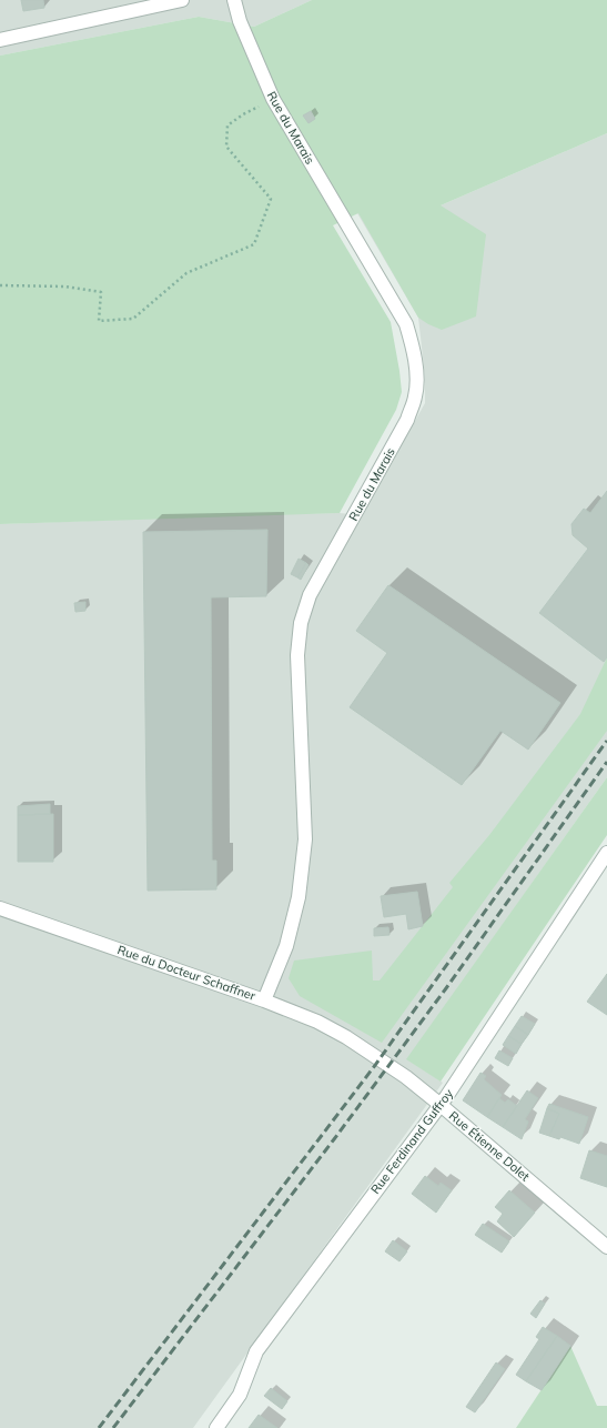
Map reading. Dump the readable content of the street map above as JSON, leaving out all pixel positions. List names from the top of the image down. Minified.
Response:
{"streets":{"street":["Rue du Marais","Rue du Docteur Schaffner","Rue Ferdinand Guffroy","Rue Étienne Dolet"]},"crossings":[["Rue du Marais","Rue du Docteur Schaffner"],["Rue du Docteur Schaffner","Rue Étienne Dolet"],["Rue Ferdinand Guffroy","Rue Étienne Dolet"]]}
